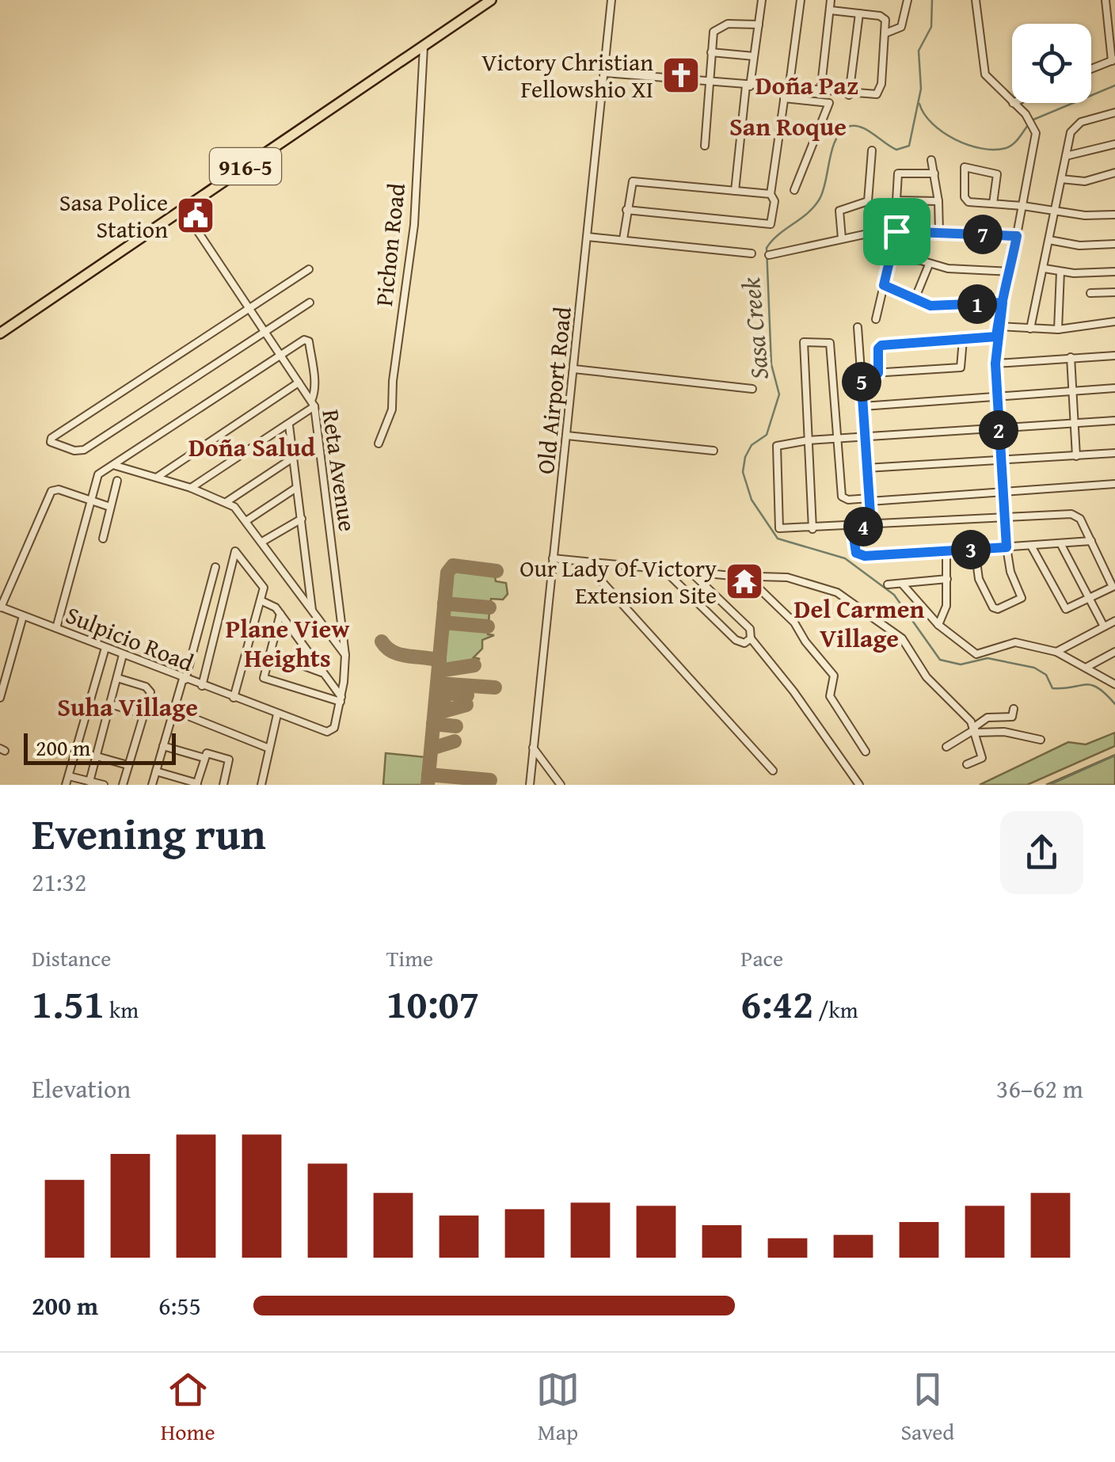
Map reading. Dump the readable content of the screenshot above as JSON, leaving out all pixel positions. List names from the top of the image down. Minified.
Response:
{"streets":{"main road":["916-5"],"street":["Pichon Road","Old Airport Road","Reta Avenue","Sulpicio Road"]},"crossings":[["916-5","Pichon Road"],["916-5","Reta Avenue"],["Reta Avenue","Sulpicio Road"]],"districts":["Doña Paz","San Roque","Doña Salud","Del Carmen Village","Plane View Heights","Suha Village"],"water":["Sasa Creek"],"places":{"church":["Victory Christian Fellowshio XI"],"public building":["Sasa Police Station"],"temple":["Our Lady Of Victory Extension Site"]},"scale_bar":"200 m","page":{"pins":["7","1","5","2","4","3"],"scale":"200 m","heading":["Evening run","21:32"],"stats":[["Distance","1.51 km"],["Time","10:07"],["Pace","6:42 /km"]],"chart":["Elevation","36–62 m"],"list":[{"name":"200 m","note":"6:55"}],"tabs":["Home","Map","Saved"]}}
